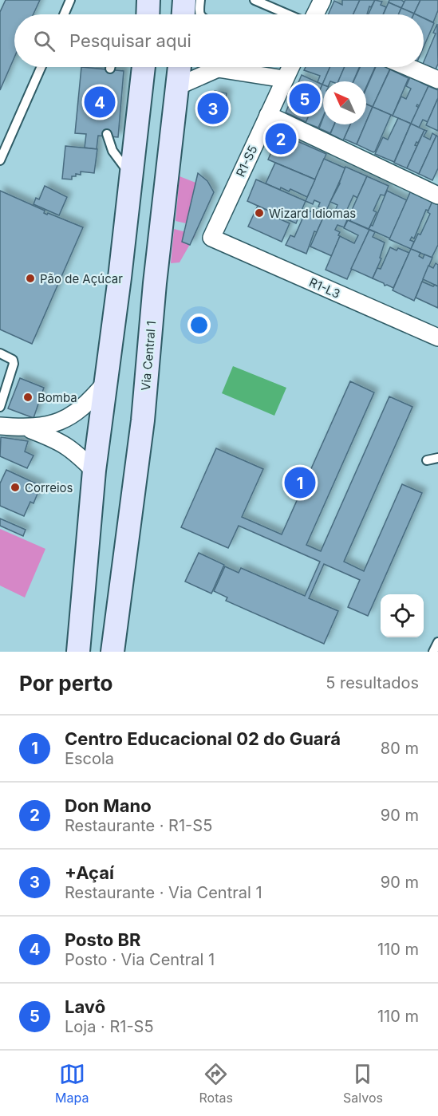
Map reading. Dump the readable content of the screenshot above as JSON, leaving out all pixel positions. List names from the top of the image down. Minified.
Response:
{"streets":{"main road":["Via Central 1"],"street":["R1-S5","R1-L3"]},"crossings":[["R1-S5","R1-L3"]],"places":["Wizard Idiomas","Pão de Açúcar","Bomba","Correios"],"north":"top left","page":{"search":"Pesquisar aqui","pins":["5","4","3","2","1"],"heading":["Por perto","5 resultados"],"list":[{"mark":"1","name":"Centro Educacional 02 do Guará","note":"Escola","value":"80 m"},{"mark":"2","name":"Don Mano","note":"Restaurante · R1-S5","value":"90 m"},{"mark":"3","name":"+Açaí","note":"Restaurante · Via Central 1","value":"90 m"},{"mark":"4","name":"Posto BR","note":"Posto · Via Central 1","value":"110 m"},{"mark":"5","name":"Lavô","note":"Loja · R1-S5","value":"110 m"}],"nav":["Mapa","Rotas","Salvos"]}}
